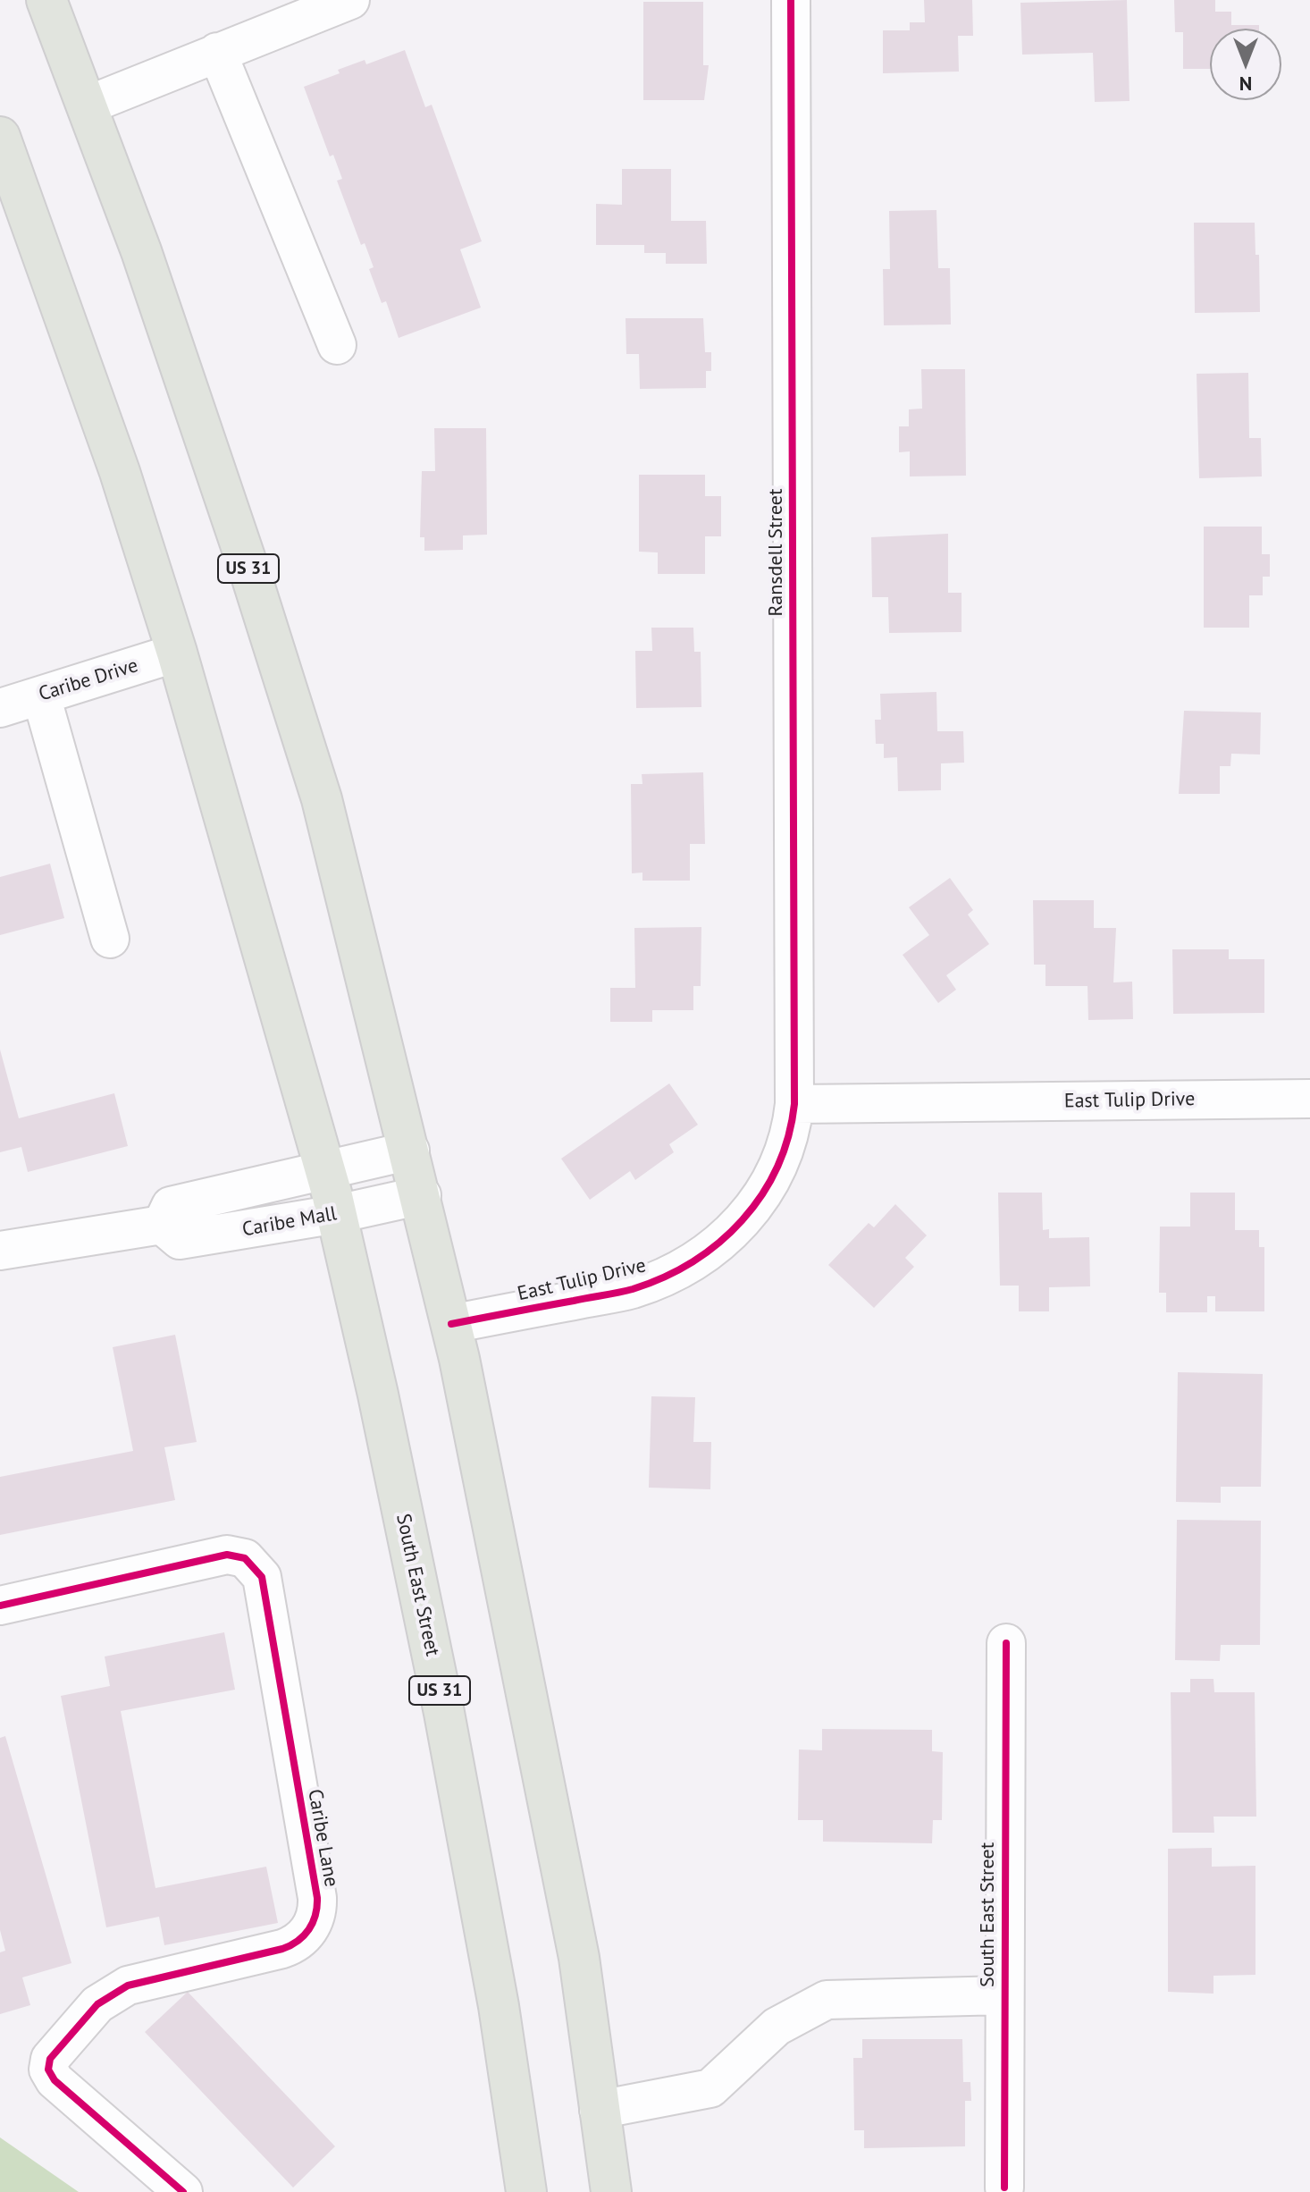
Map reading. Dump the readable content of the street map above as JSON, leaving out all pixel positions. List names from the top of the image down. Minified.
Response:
{"streets":{"main road":["US 31","South East Street"],"street":["Ransdell Street","Caribe Drive","East Tulip Drive","Caribe Mall","Caribe Lane"]},"crossings":[["Ransdell Street","East Tulip Drive"],["US 31","Caribe Drive"],["US 31","East Tulip Drive"],["US 31","Caribe Mall"],["US 31","South East Street"],["Caribe Mall","South East Street"]],"north":"bottom"}
